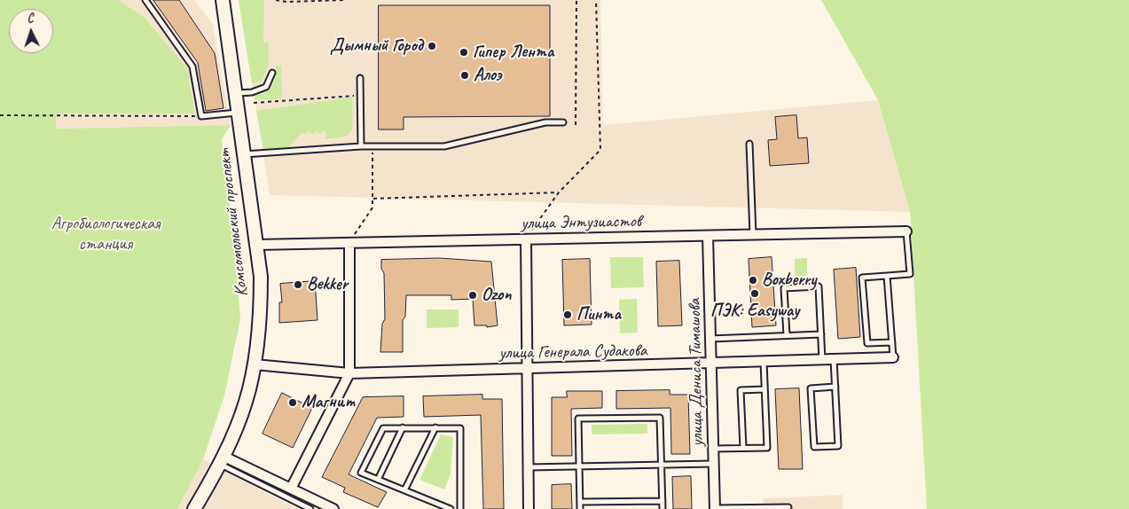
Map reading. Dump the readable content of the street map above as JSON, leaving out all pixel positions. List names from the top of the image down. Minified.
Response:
{"streets":{"street":["Комсомольский проспект","улица Энтузиастов","улица Генерала Судакова","улица Дениса Тимашова"]},"crossings":[["Комсомольский проспект","улица Энтузиастов"],["Комсомольский проспект","улица Генерала Судакова"],["улица Энтузиастов","улица Дениса Тимашова"],["улица Генерала Судакова","улица Дениса Тимашова"]],"parks":["Агробиологическая станция"],"places":["Дымный Город","Гипер Лента","Алоэ","Boxberry","Bekker","ПЭК: Easyway","Ozon","Пинта","Магнит"],"north":"top"}
